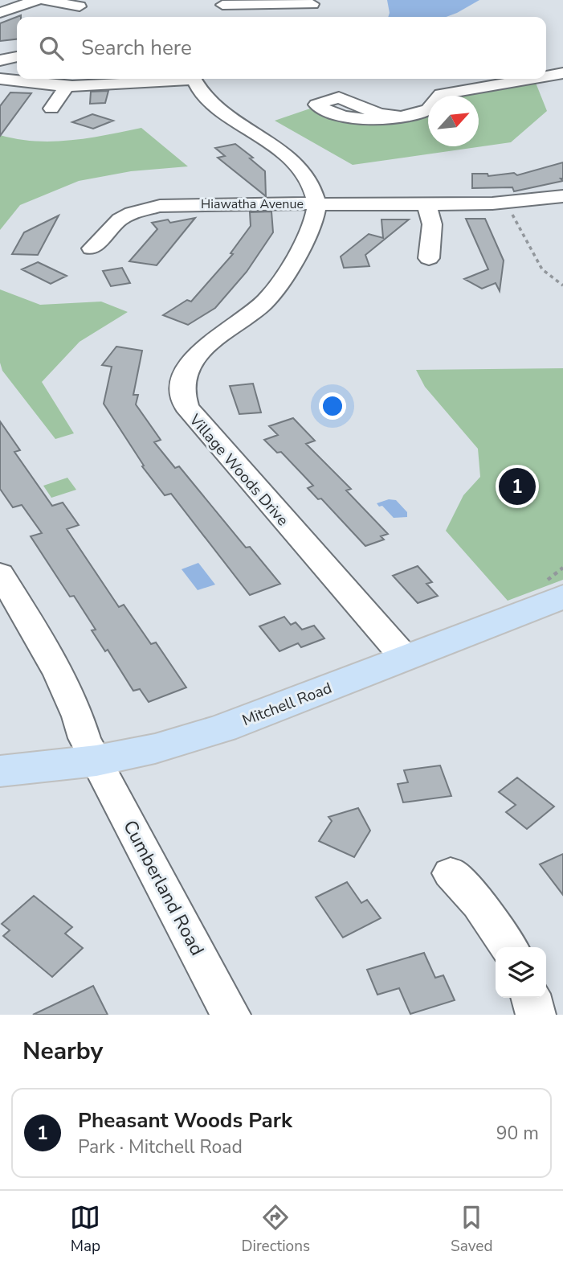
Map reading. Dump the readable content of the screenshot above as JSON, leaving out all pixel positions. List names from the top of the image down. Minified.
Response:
{"streets":{"main road":["Mitchell Road"],"street":["Hiawatha Avenue","Village Woods Drive","Cumberland Road"]},"crossings":[["Hiawatha Avenue","Village Woods Drive"],["Village Woods Drive","Mitchell Road"],["Mitchell Road","Cumberland Road"]],"north":"top right","page":{"search":"Search here","pins":"1","heading":"Nearby","list":[{"mark":"1","name":"Pheasant Woods Park","note":"Park · Mitchell Road","value":"90 m"}],"nav":["Map","Directions","Saved"]}}
